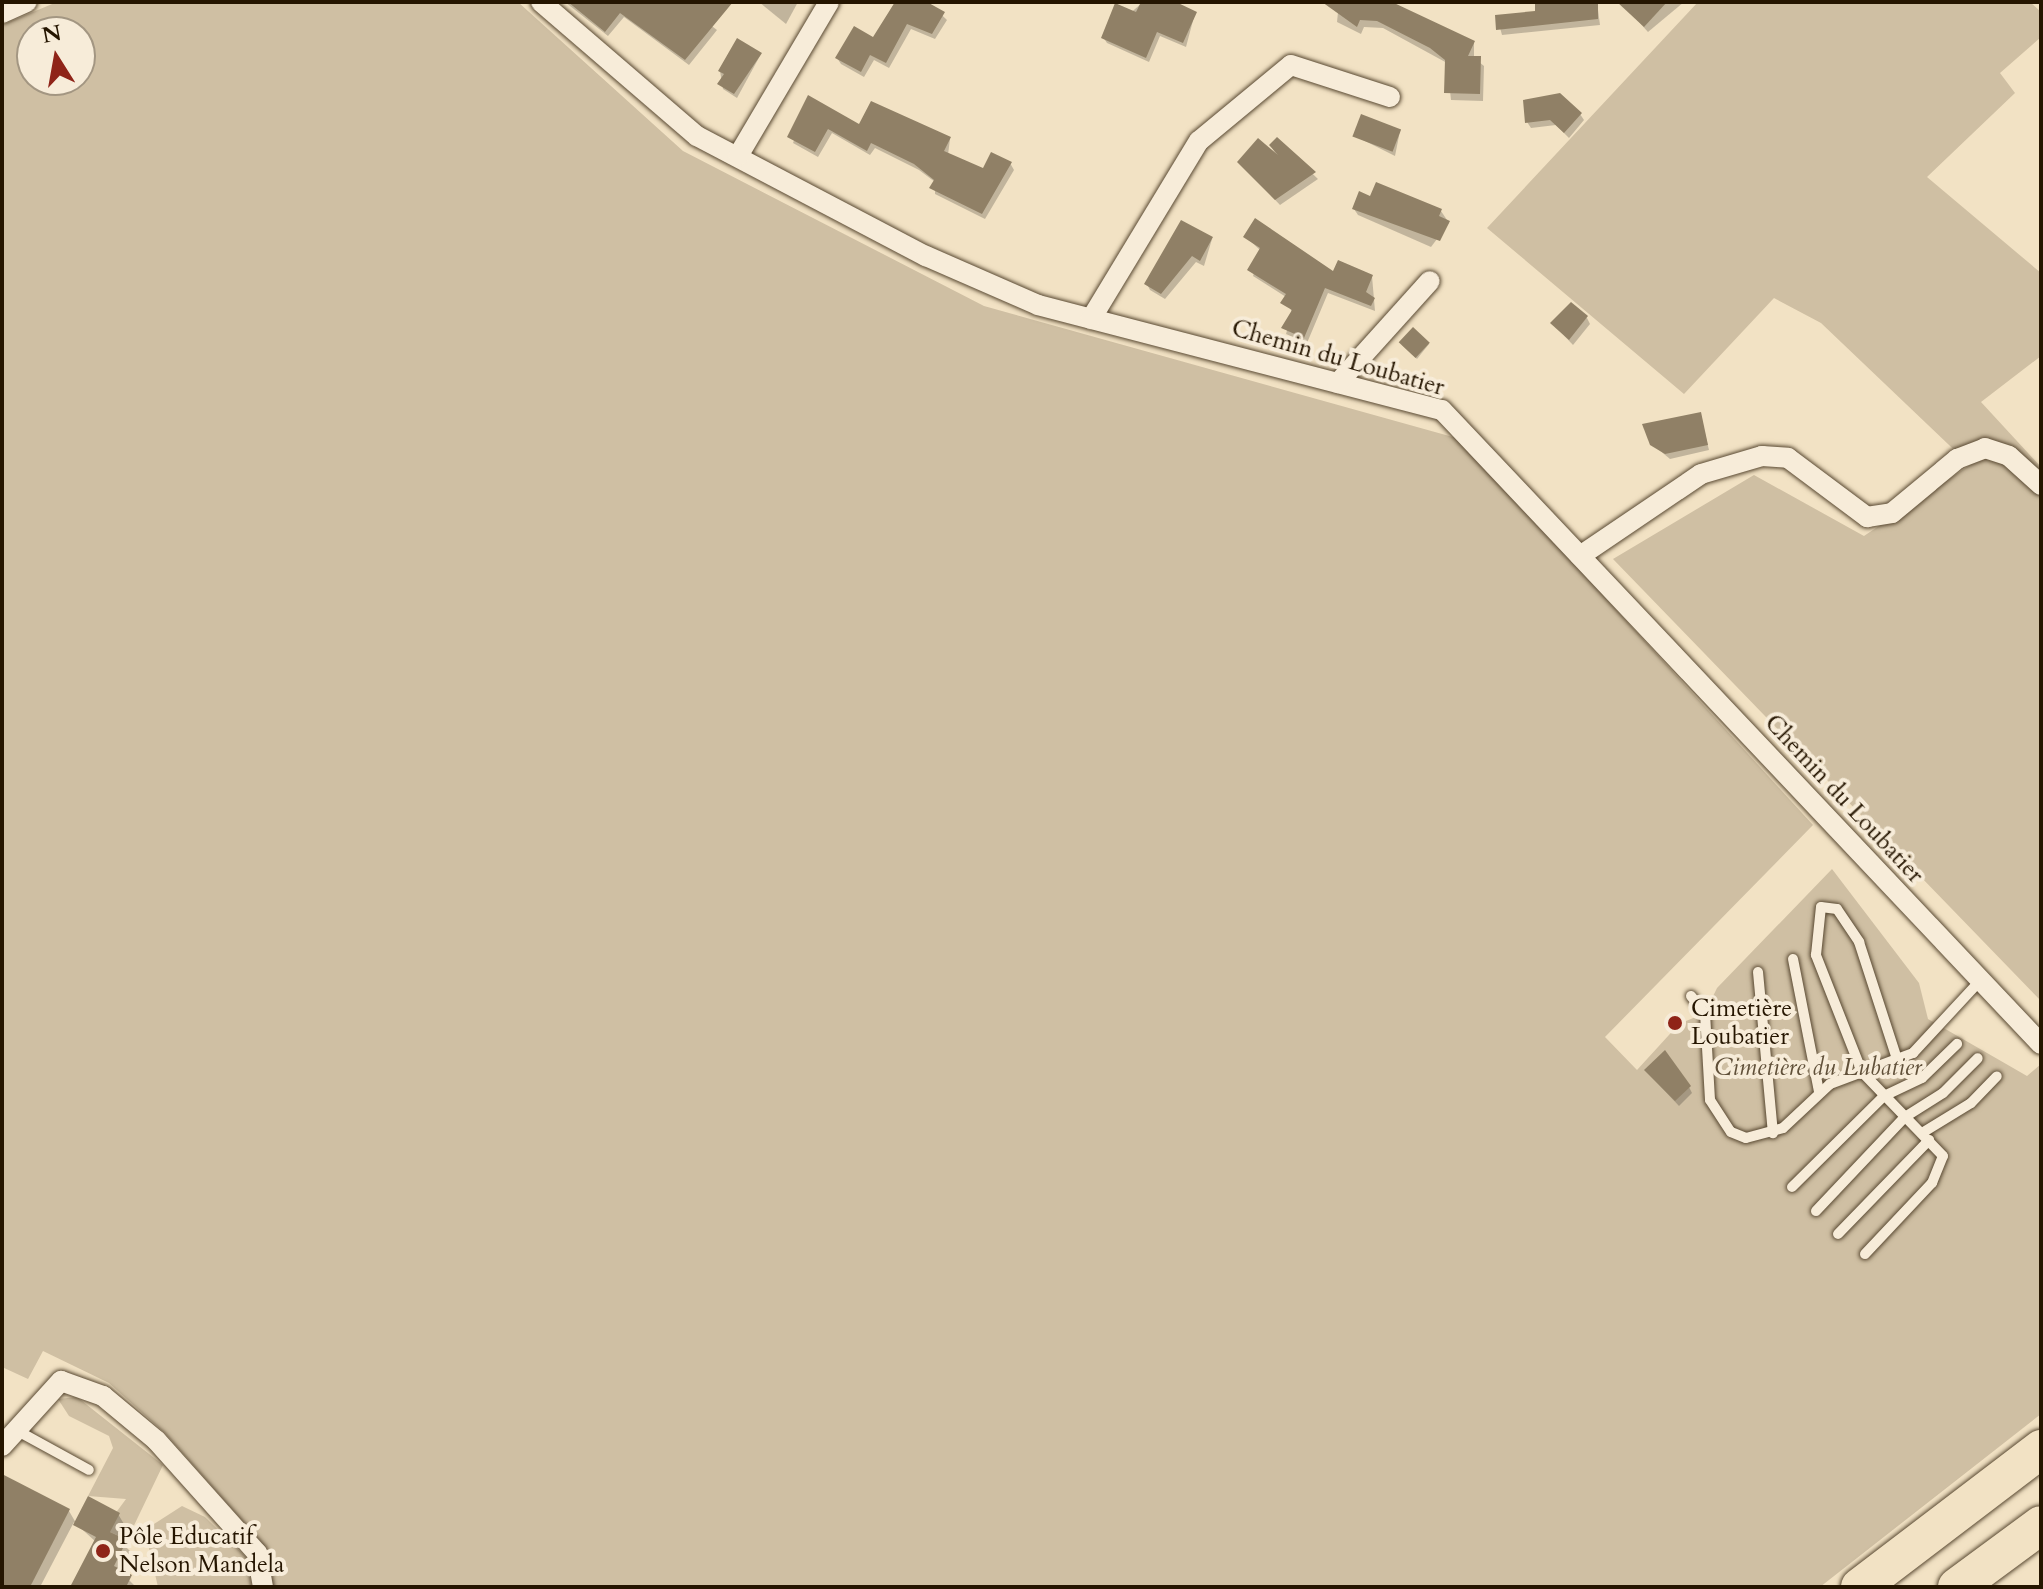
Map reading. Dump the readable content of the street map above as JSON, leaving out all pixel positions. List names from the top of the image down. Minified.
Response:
{"streets":{"street":["Chemin du Loubatier"]},"parks":["Cimetière du Lubatier"],"places":["Cimetière Loubatier","Pôle Educatif Nelson Mandela"],"north":"top"}
